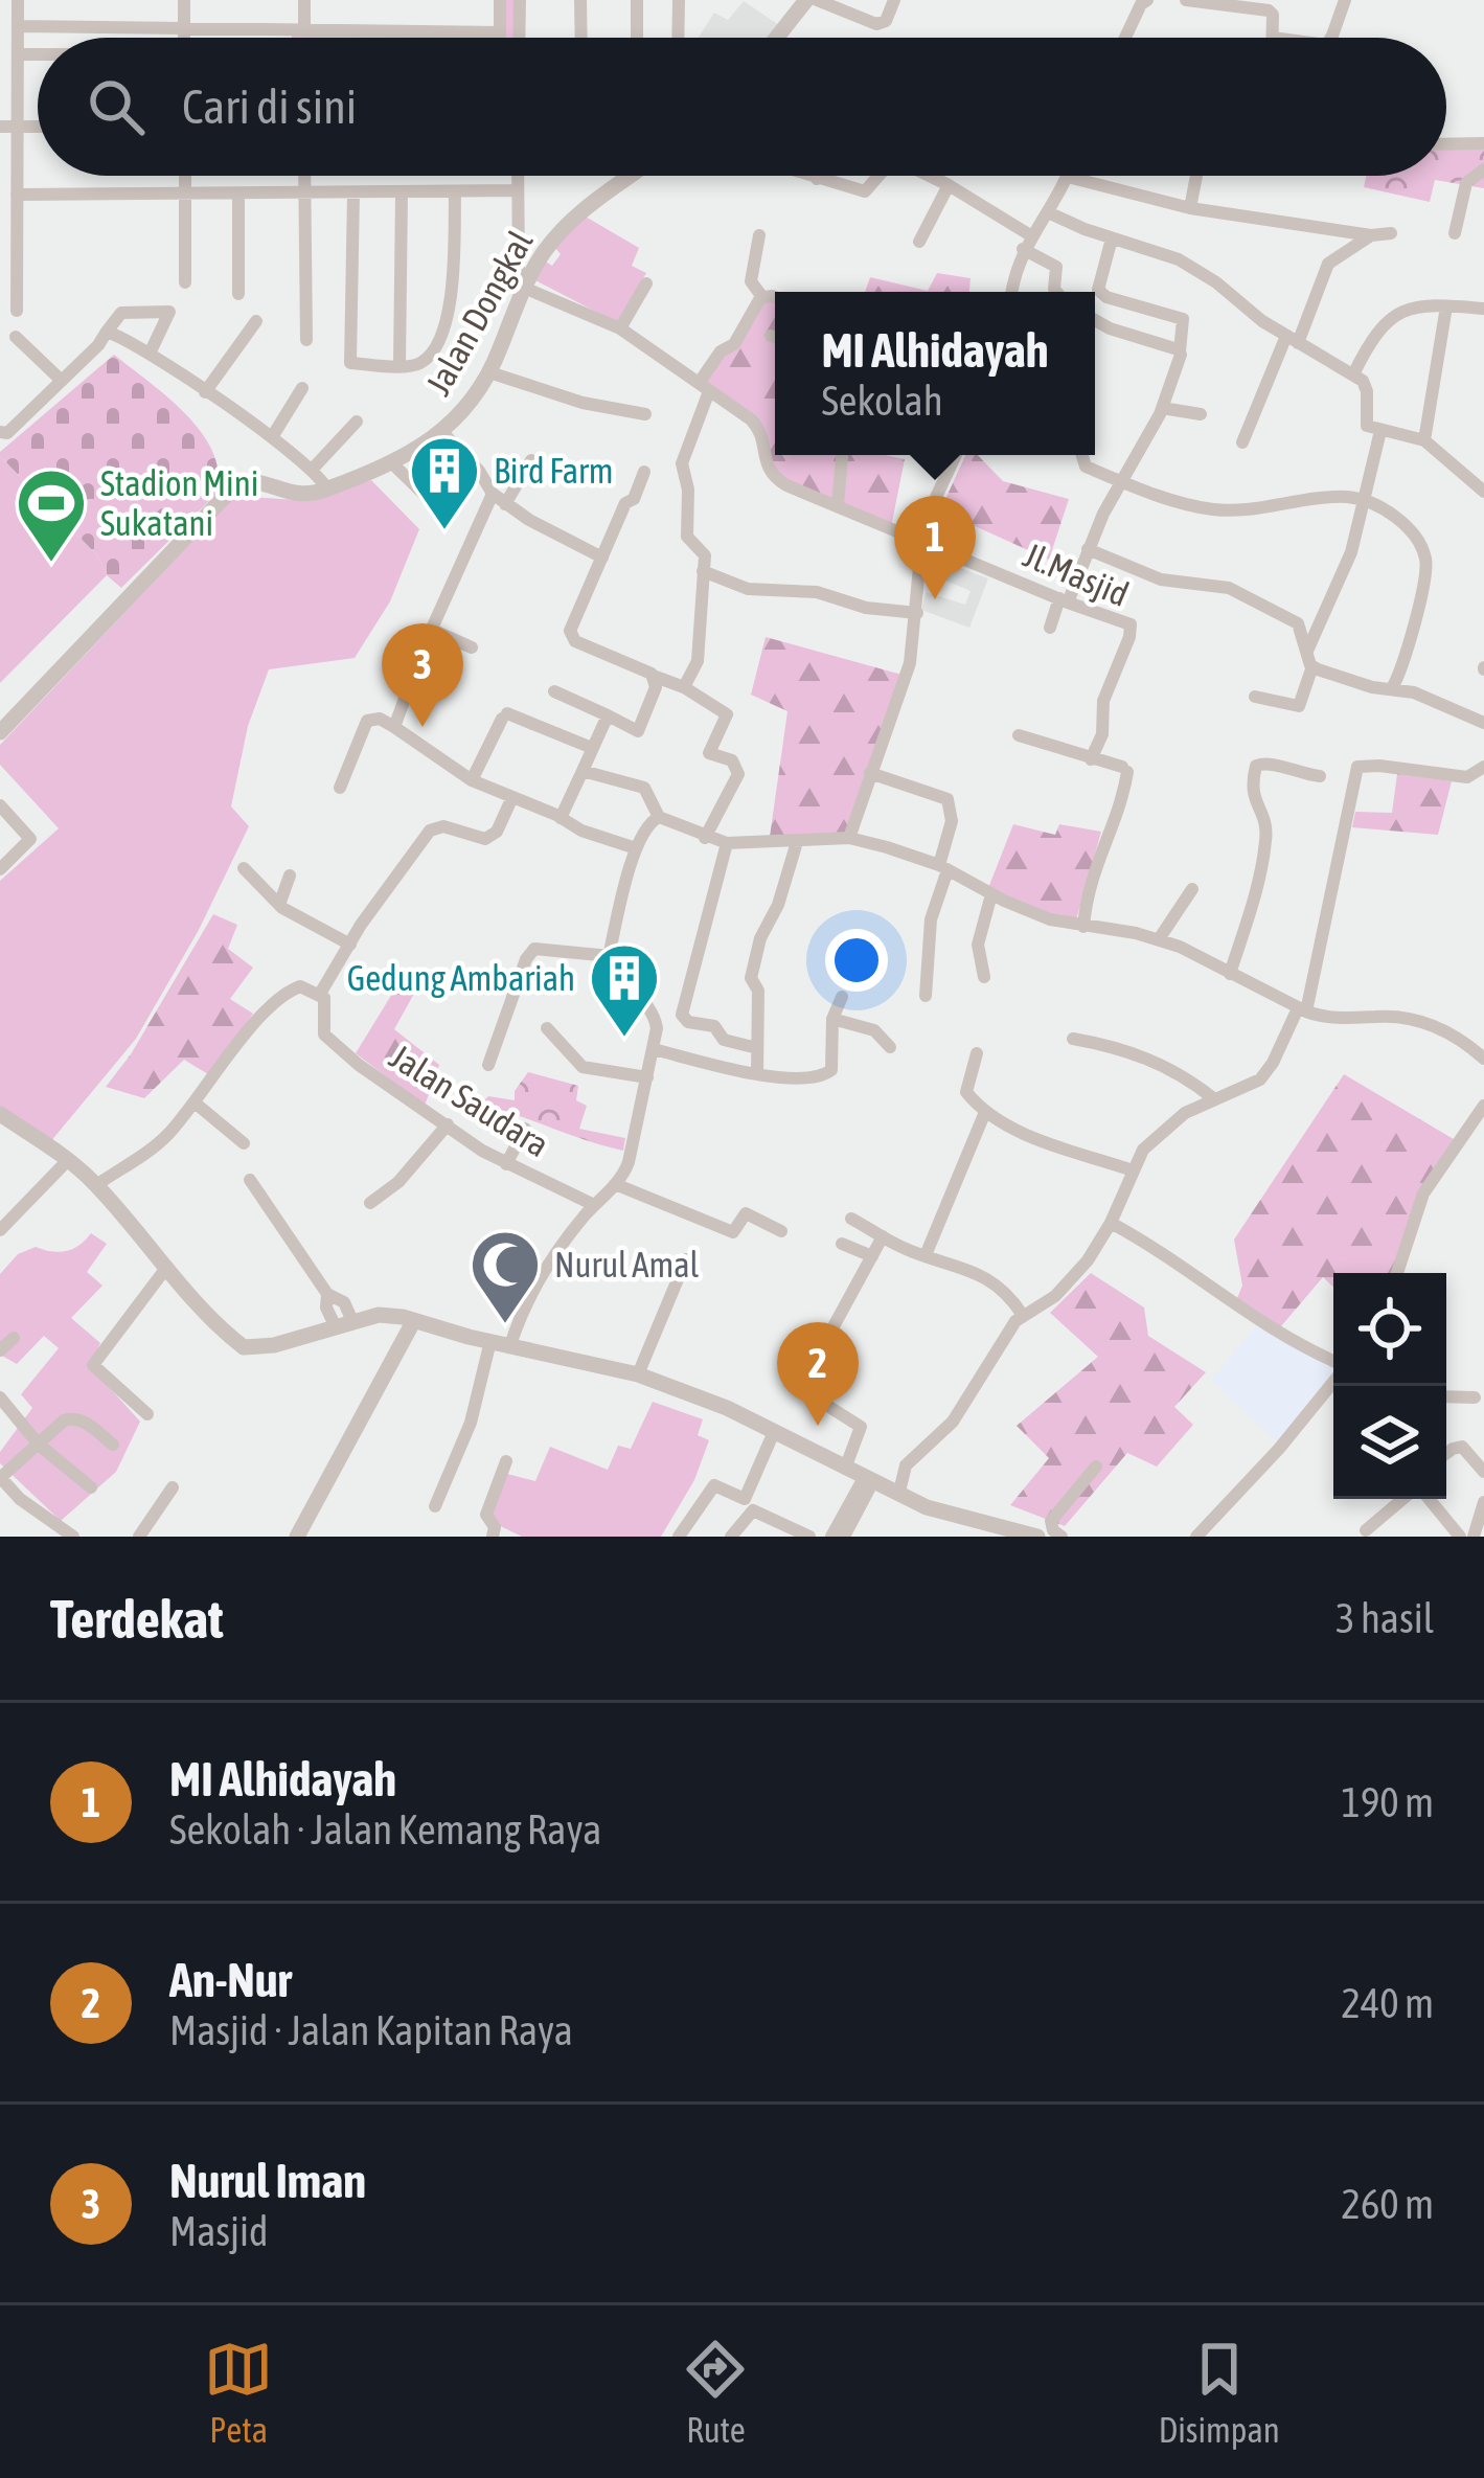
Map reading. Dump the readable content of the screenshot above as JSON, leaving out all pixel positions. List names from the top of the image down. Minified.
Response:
{"streets":{"street":["Jalan Dongkal","Jl.Masjid","Jalan Saudara"]},"crossings":[["Jalan Dongkal","Jl.Masjid"]],"places":{"building":["Bird Farm","Gedung Ambariah"],"sports":["Stadion Mini Sukatani"],"mosque":["Nurul Amal"]},"page":{"search":"Cari di sini","popup":["MI Alhidayah","Sekolah"],"pins":["1","3","2"],"heading":["Terdekat","3 hasil"],"list":[{"mark":"1","name":"MI Alhidayah","note":"Sekolah · Jalan Kemang Raya","value":"190 m"},{"mark":"2","name":"An-Nur","note":"Masjid · Jalan Kapitan Raya","value":"240 m"},{"mark":"3","name":"Nurul Iman","note":"Masjid","value":"260 m"}],"nav":["Peta","Rute","Disimpan"]}}
